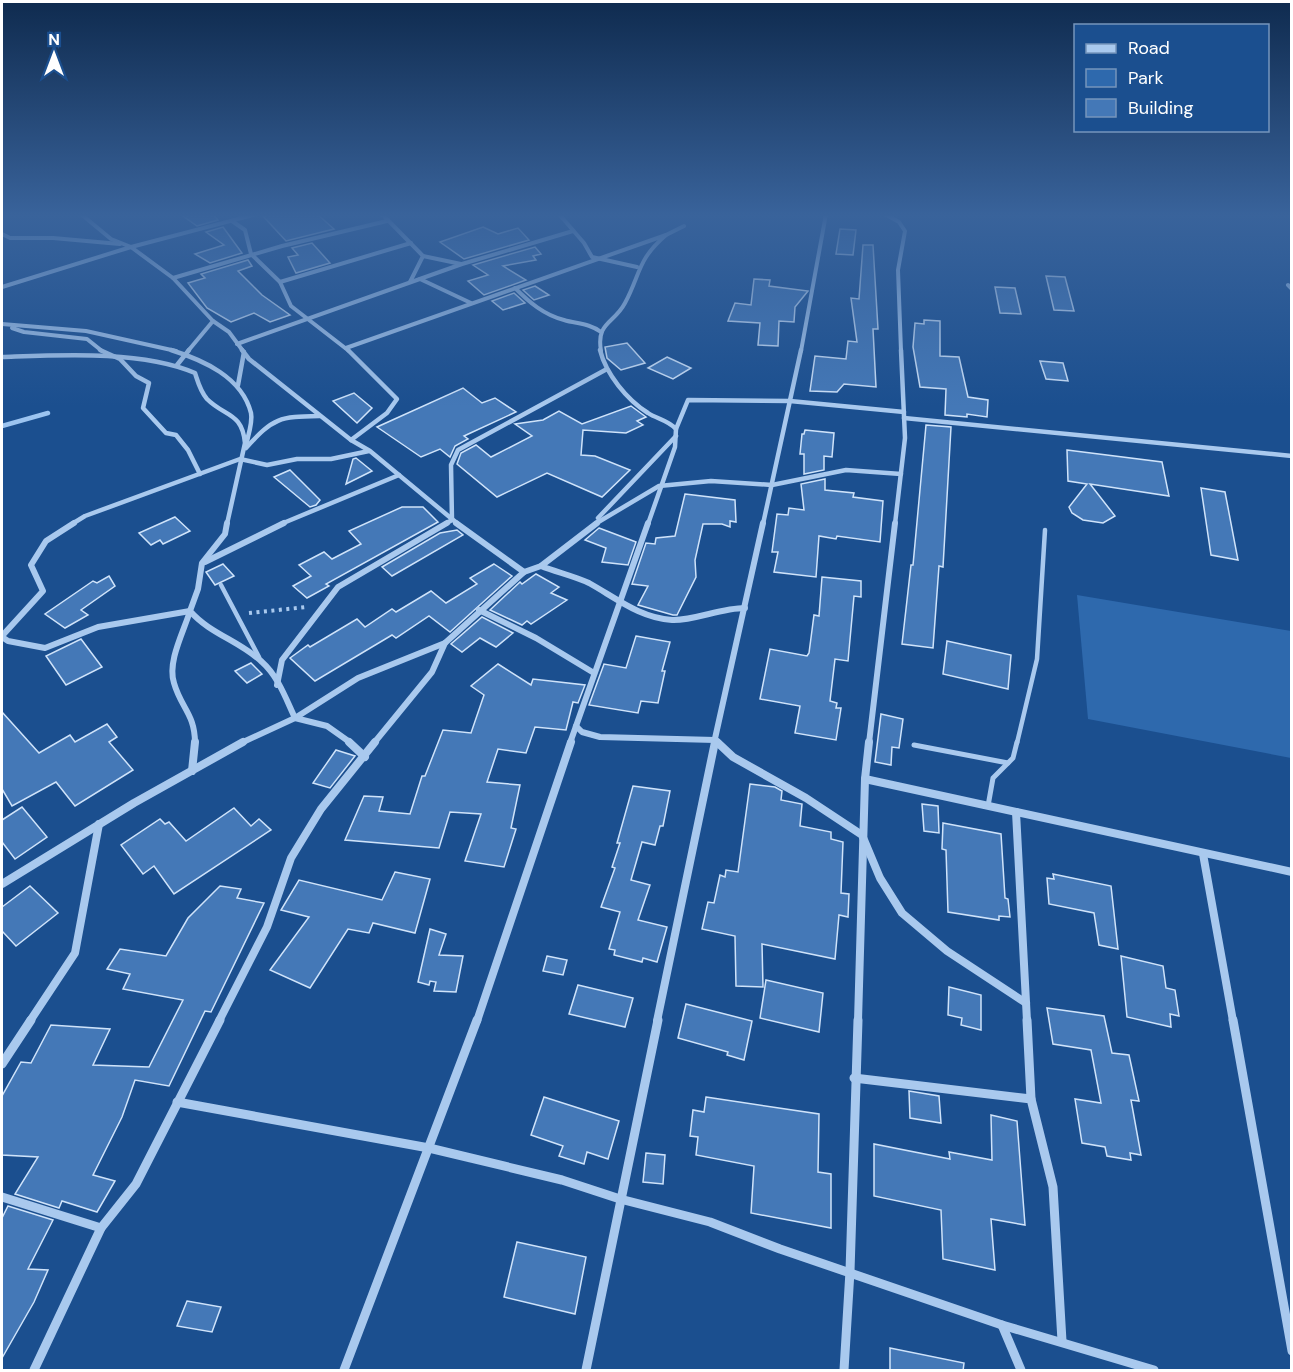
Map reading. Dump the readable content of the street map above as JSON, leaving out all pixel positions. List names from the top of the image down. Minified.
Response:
{"legend":["Road","Park","Building"],"north":"top"}
